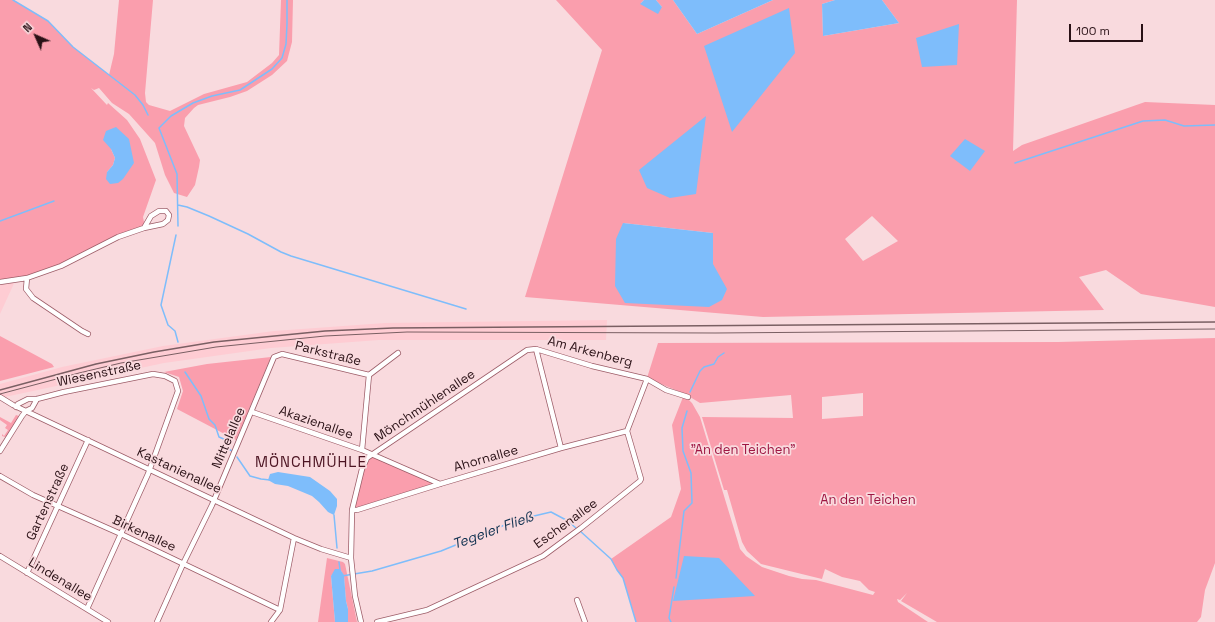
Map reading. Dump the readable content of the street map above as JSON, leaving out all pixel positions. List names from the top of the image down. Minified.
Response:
{"streets":{"street":["Am Arkenberg","Parkstraße","Wiesenstraße","Mönchmühlenallee","Akazienallee","Mittelallee","Ahornallee","Kastanienallee","Gartenstraße","Eschenallee","Birkenallee","Lindenallee"]},"crossings":[["Am Arkenberg","Mönchmühlenallee"],["Am Arkenberg","Ahornallee"],["Parkstraße","Mittelallee"],["Wiesenstraße","Kastanienallee"],["Mönchmühlenallee","Akazienallee"],["Mönchmühlenallee","Ahornallee"],["Mönchmühlenallee","Kastanienallee"],["Akazienallee","Mittelallee"],["Akazienallee","Ahornallee"],["Mittelallee","Kastanienallee"],["Mittelallee","Birkenallee"],["Ahornallee","Eschenallee"],["Kastanienallee","Gartenstraße"],["Gartenstraße","Birkenallee"],["Gartenstraße","Lindenallee"]],"districts":["MÖNCHMÜHLE"],"water":["Tegeler Fließ"],"parks":["\"An den Teichen\"","An den Teichen"],"scale_bar":"100 m","north":"top left"}
